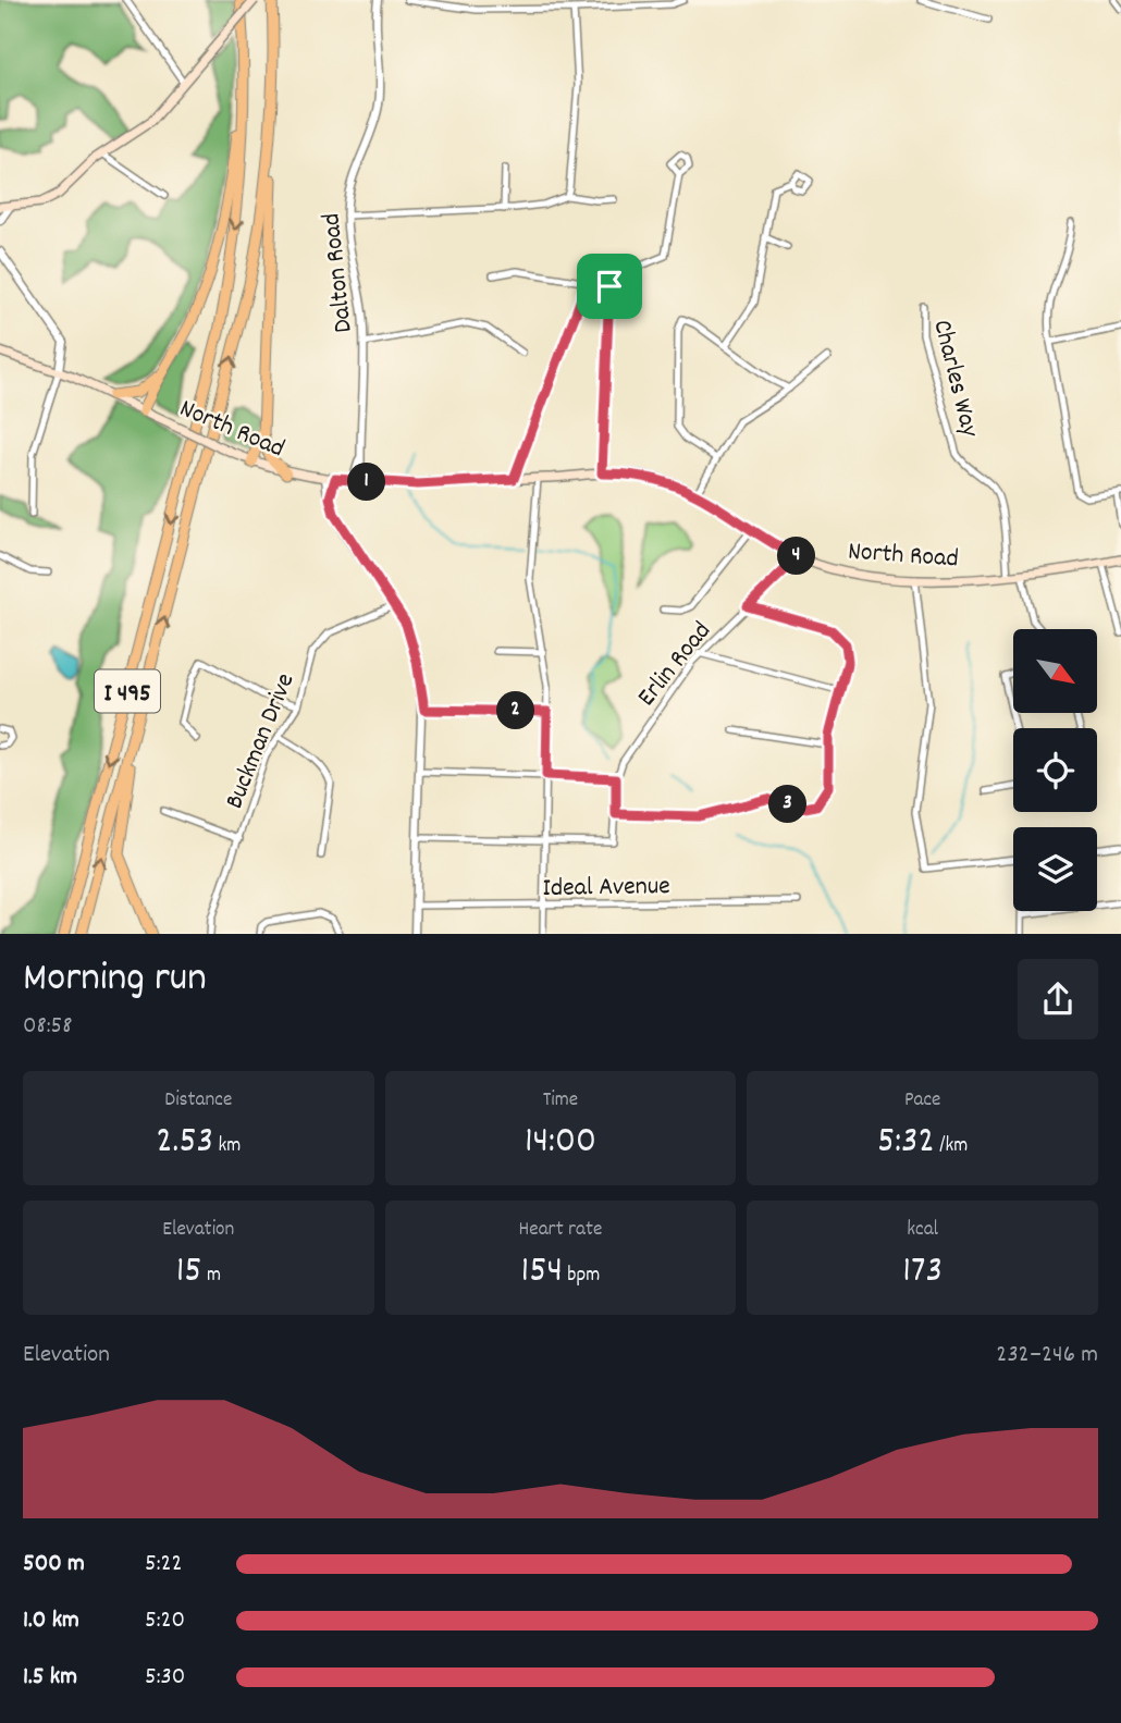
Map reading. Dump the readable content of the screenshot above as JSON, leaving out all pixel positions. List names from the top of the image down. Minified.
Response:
{"streets":{"highway":["I 495"],"main road":["North Road"],"street":["Dalton Road","Charles Way","Erlin Road","Buckman Drive","Ideal Avenue"]},"crossings":[["Dalton Road","North Road"],["Charles Way","North Road"],["North Road","Erlin Road"]],"north":"bottom right","page":{"pins":["1","4","2","3"],"heading":["Morning run","08:58"],"stats":[["Distance","2.53 km"],["Time","14:00"],["Pace","5:32 /km"],["Elevation","15 m"],["Heart rate","154 bpm"],["kcal","173"]],"chart":["Elevation","232–246 m"],"list":[{"name":"500 m","note":"5:22"},{"name":"1.0 km","note":"5:20"},{"name":"1.5 km","note":"5:30"}]}}
